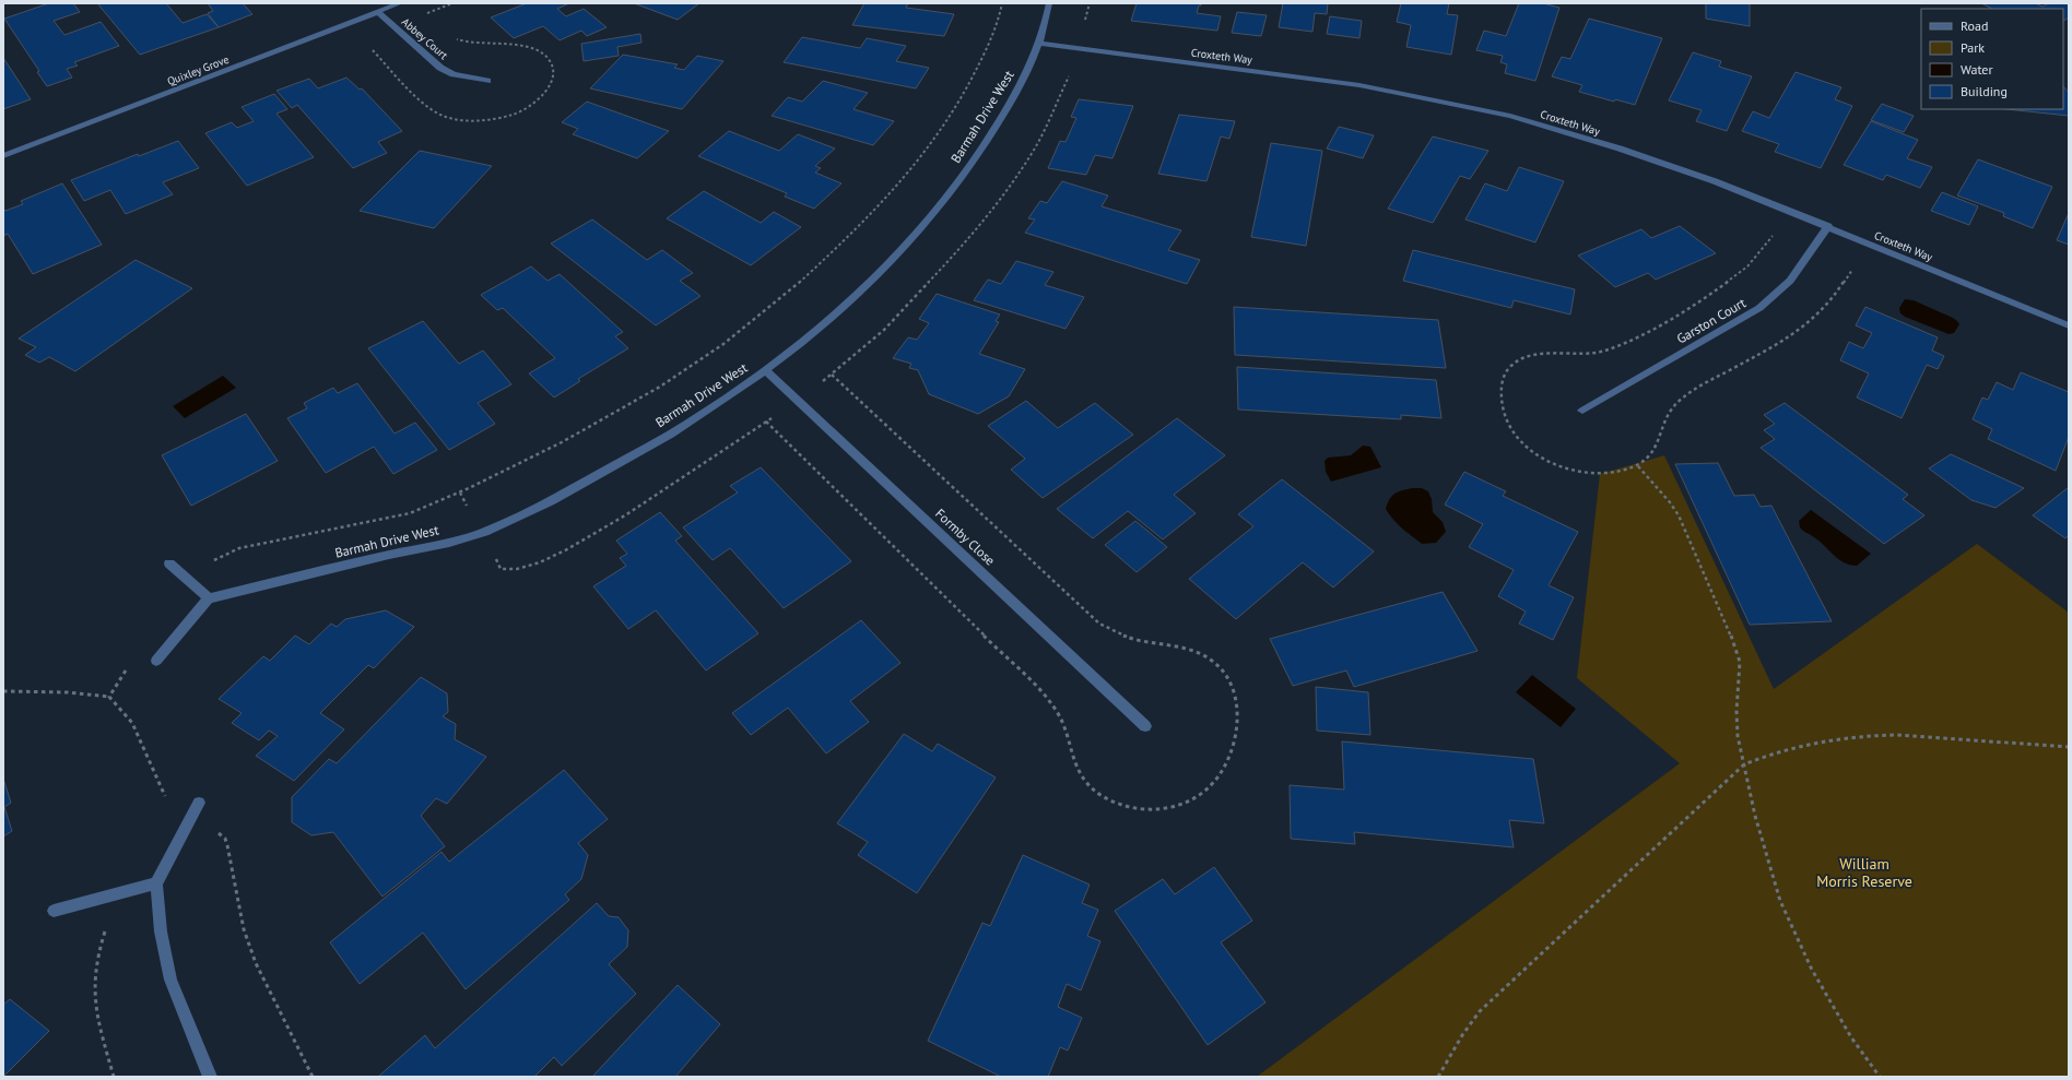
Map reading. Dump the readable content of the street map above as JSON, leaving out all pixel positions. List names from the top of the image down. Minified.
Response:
{"streets":{"street":["Abbey Court","Croxteth Way","Quixley Grove","Barmah Drive West","Garston Court","Formby Close"]},"crossings":[["Abbey Court","Quixley Grove"],["Croxteth Way","Barmah Drive West"],["Croxteth Way","Garston Court"],["Barmah Drive West","Formby Close"]],"parks":["William Morris Reserve"],"legend":["Road","Park","Water","Building"]}
